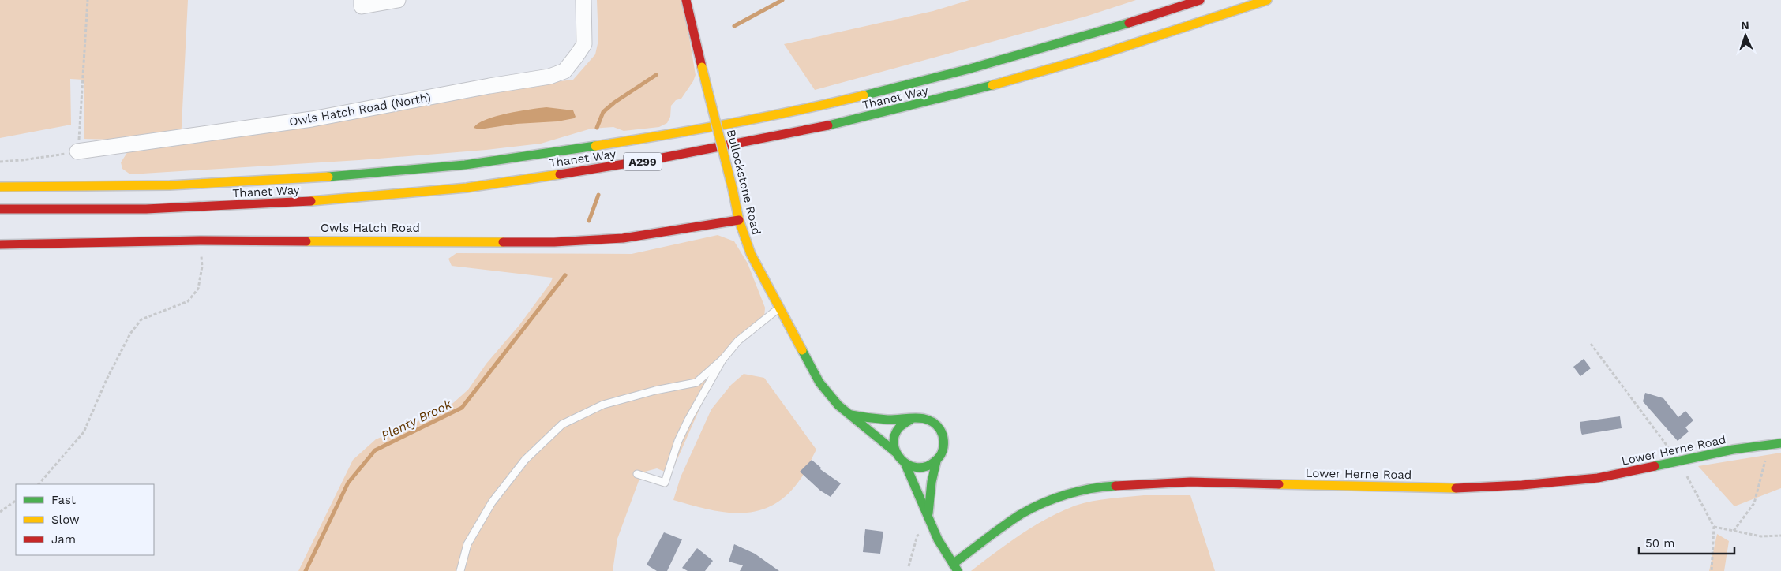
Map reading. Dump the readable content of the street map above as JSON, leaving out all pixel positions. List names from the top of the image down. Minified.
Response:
{"streets":{"main road":["Thanet Way","A299","Bullockstone Road","Owls Hatch Road","Lower Herne Road"],"street":["Owls Hatch Road (North)"]},"crossings":[["Bullockstone Road","Owls Hatch Road"],["Bullockstone Road","Lower Herne Road"]],"water":["Plenty Brook"],"legend":["Fast","Slow","Jam"],"scale_bar":"50 m","north":"top"}
